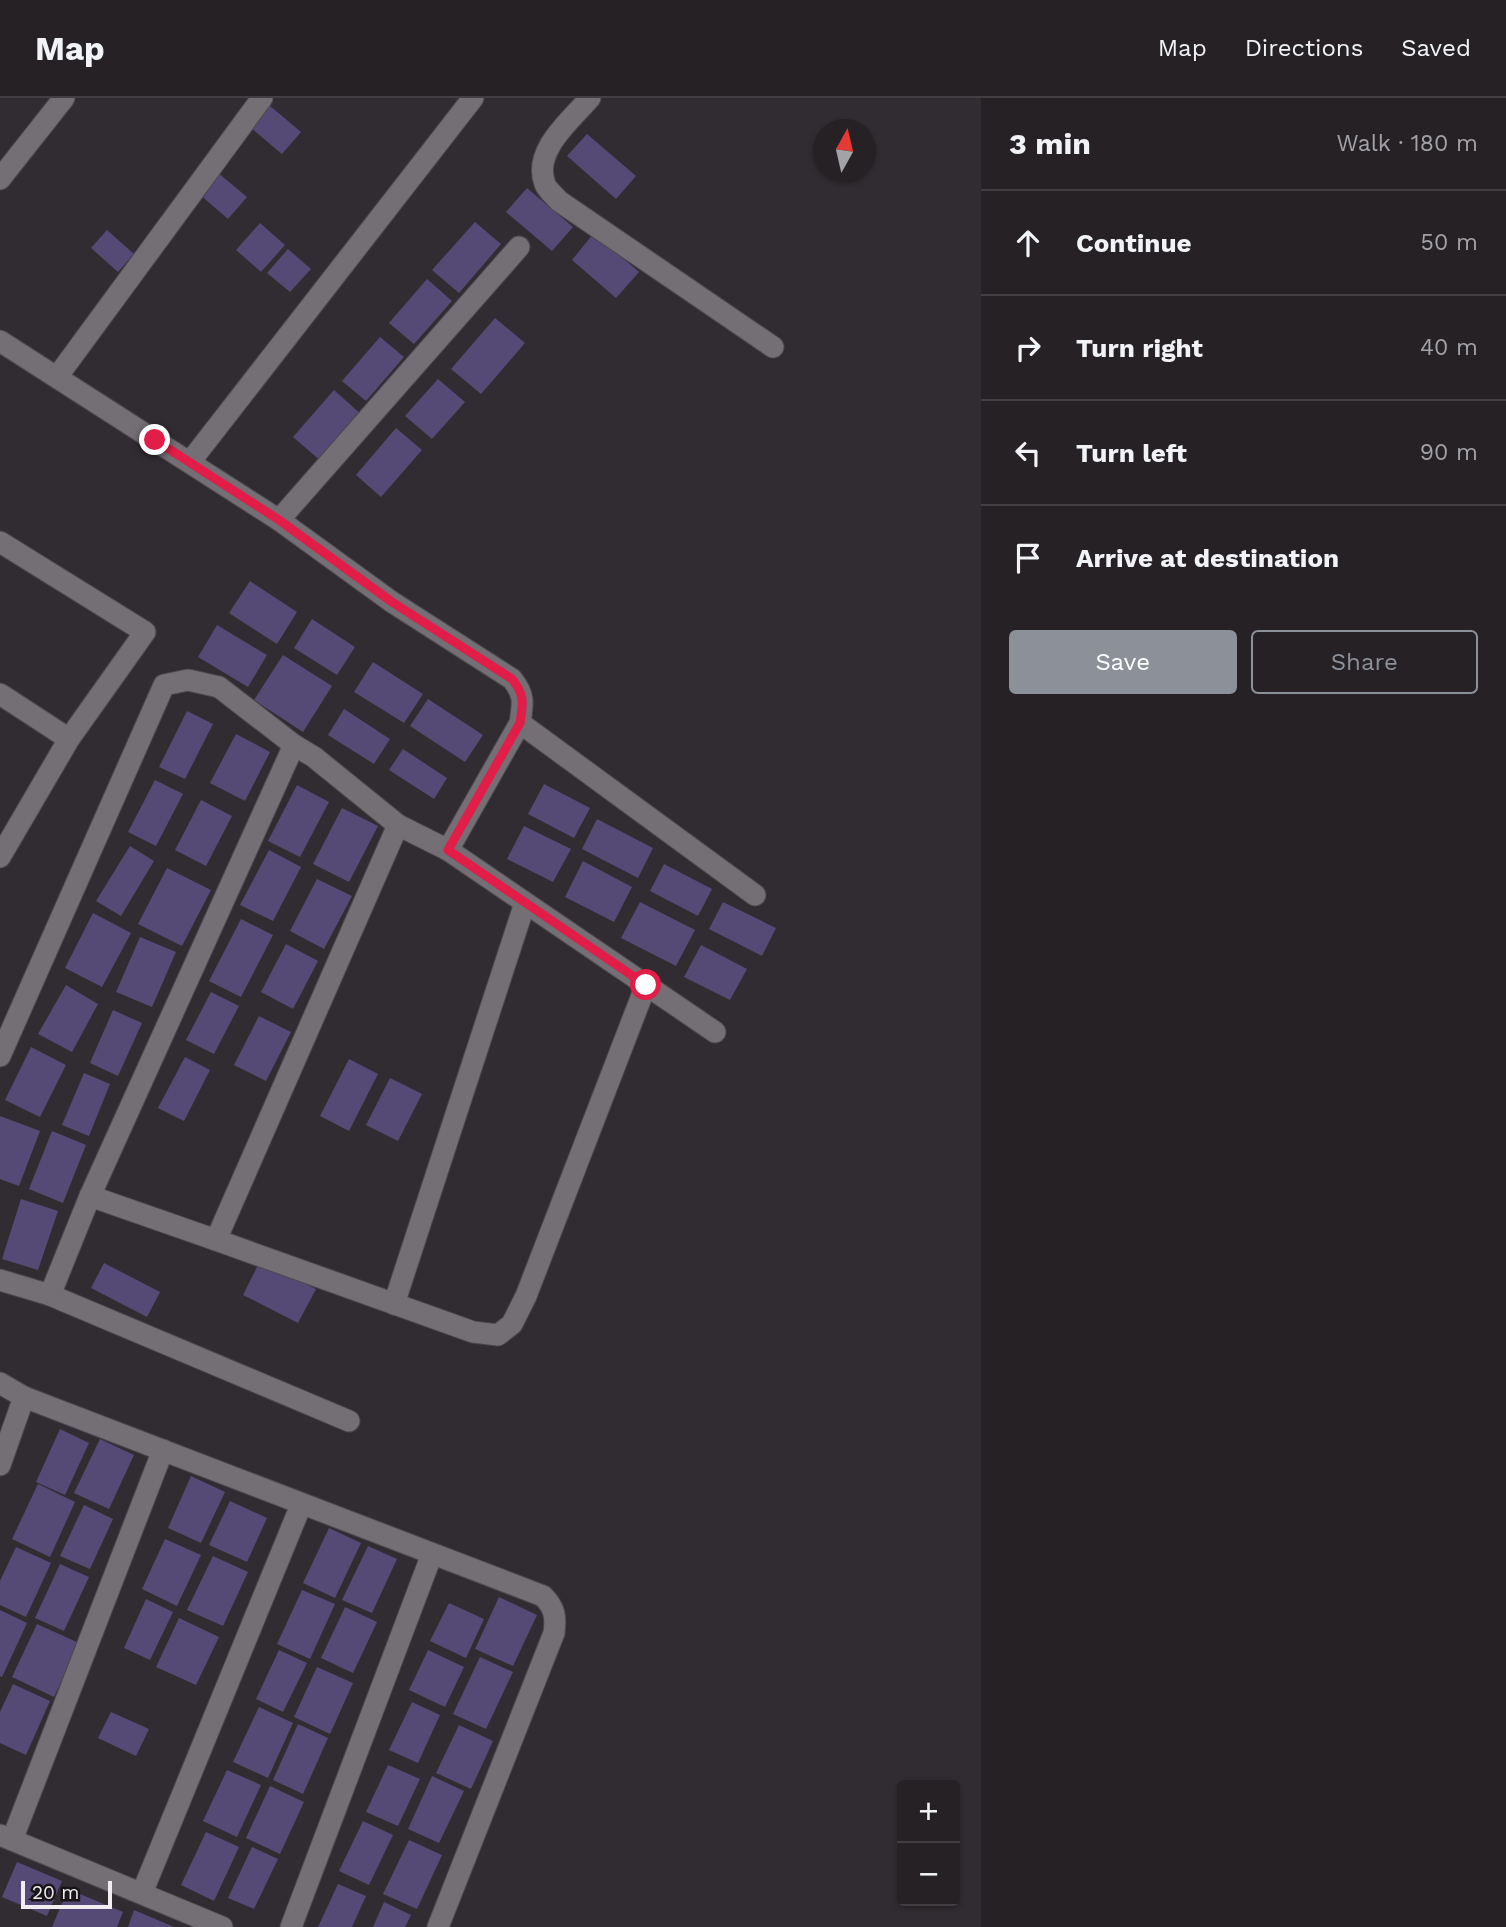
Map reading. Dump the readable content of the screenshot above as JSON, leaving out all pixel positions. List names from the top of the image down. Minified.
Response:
{"scale_bar":"20 m","north":"top","page":{"header":"Map","nav":["Map","Directions","Saved"],"heading":["3 min","Walk · 180 m"],"list":[["Continue","50 m"],["Turn right","40 m"],["Turn left","90 m"],"Arrive at destination"],"buttons":["Save","Share"],"map_buttons":["+","−"],"scale":"20 m"}}
